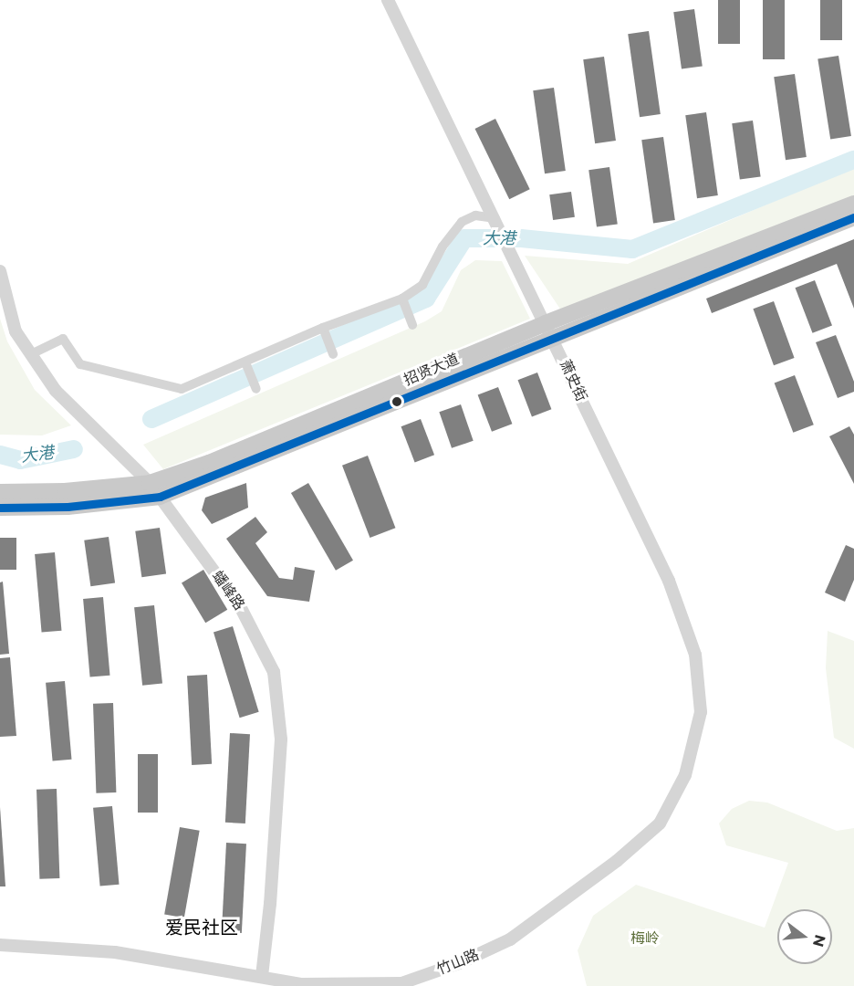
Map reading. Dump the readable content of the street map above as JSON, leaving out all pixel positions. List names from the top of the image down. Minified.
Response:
{"streets":{"main road":["招贤大道"],"street":["萧史街","蟠峰路","竹山路"]},"crossings":[["招贤大道","萧史街"],["招贤大道","蟠峰路"],["萧史街","竹山路"],["蟠峰路","竹山路"]],"districts":["爱民社区"],"water":["大港"],"parks":["梅岭"],"north":"right"}
